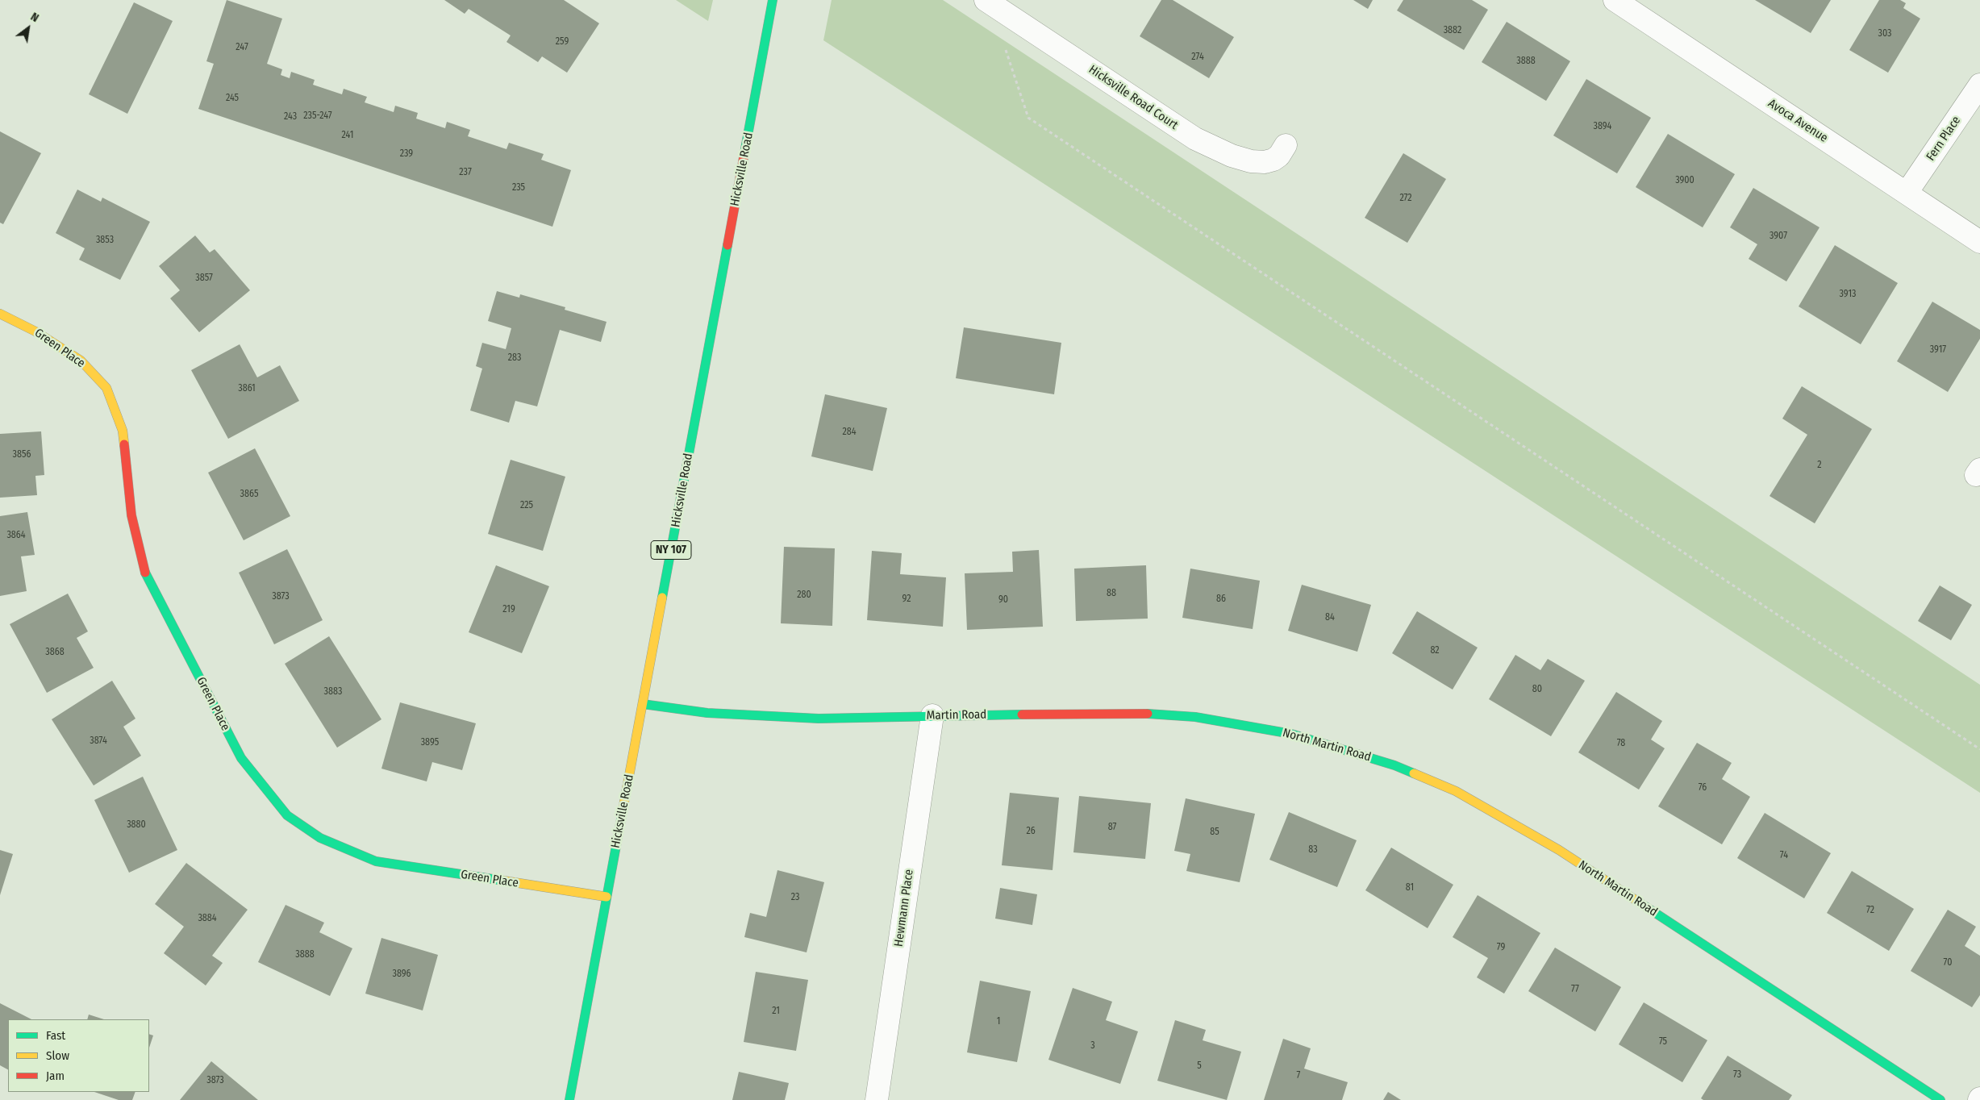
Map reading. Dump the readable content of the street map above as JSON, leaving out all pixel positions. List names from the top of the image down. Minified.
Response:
{"streets":{"street":["Hicksville Road Court","Avoca Avenue","Fern Place","Hicksville Road","Green Place","NY 107","Martin Road","North Martin Road","Hewmann Place"]},"crossings":[["Avoca Avenue","Fern Place"],["Hicksville Road","Green Place"],["Hicksville Road","Martin Road"],["Martin Road","North Martin Road"],["Martin Road","Hewmann Place"]],"house_numbers":["3882","303","259","247","274","3888","245","235-247","243","3894","241","239","237","3900","235","272","3907","3853","3857","3913","3917","283","3861","284","3856","2","3865","225","3864","88","280","3873","92","86","90","219","84","82","3868","80","3883","3874","3895","78","76","3880","87","26","85","83","74","81","23","72","3884","79","3888","70","3896","77","21","1","75","3","5","73","7","3873"],"legend":["Fast","Slow","Jam"],"north":"top right"}
